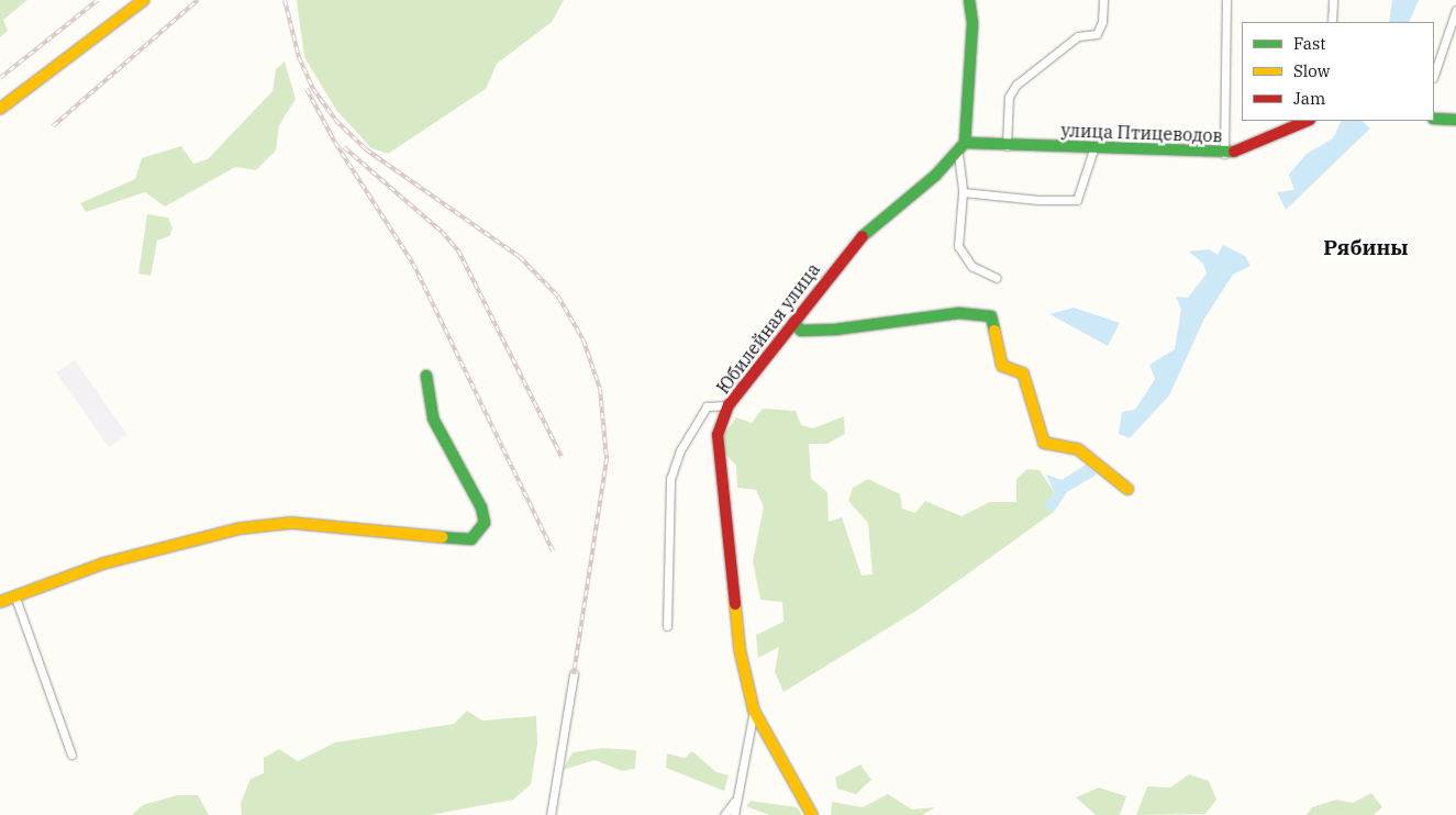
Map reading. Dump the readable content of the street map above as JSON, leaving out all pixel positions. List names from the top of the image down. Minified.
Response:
{"streets":{"street":["улица Птицеводов","Юбилейная улица"]},"crossings":[["улица Птицеводов","Юбилейная улица"]],"districts":["Рябины"],"legend":["Fast","Slow","Jam"]}
